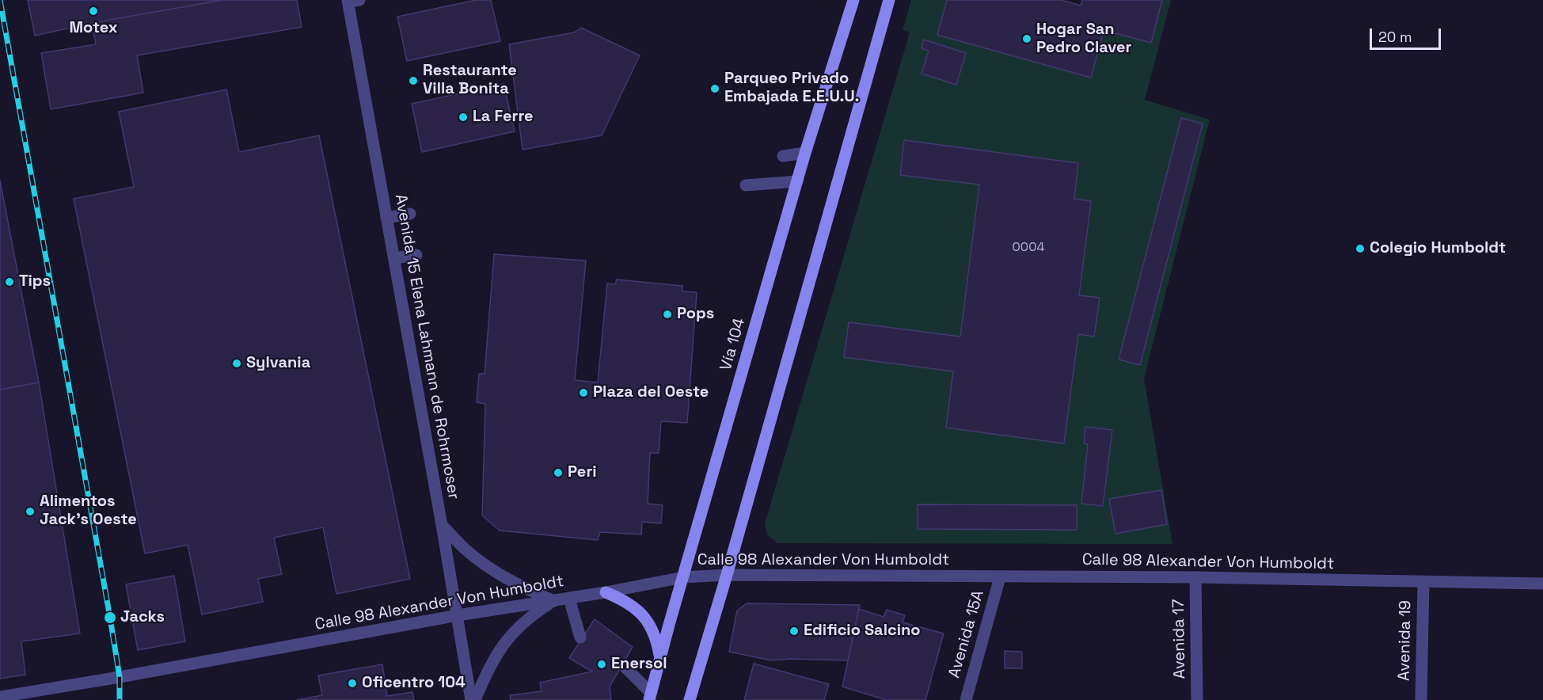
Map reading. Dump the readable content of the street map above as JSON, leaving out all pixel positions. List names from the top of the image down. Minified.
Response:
{"streets":{"main road":["Vía 104"],"street":["Avenida 15 Elena Lahmann de Rohrmoser","Calle 98 Alexander Von Humboldt","Avenida 15A","Avenida 17","Avenida 19"]},"crossings":[["Vía 104","Calle 98 Alexander Von Humboldt"],["Avenida 15 Elena Lahmann de Rohrmoser","Calle 98 Alexander Von Humboldt"],["Calle 98 Alexander Von Humboldt","Avenida 15A"],["Calle 98 Alexander Von Humboldt","Avenida 17"],["Calle 98 Alexander Von Humboldt","Avenida 19"]],"places":["Motex","Hogar San Pedro Claver","Restaurante Villa Bonita","Parqueo Privado Embajada E.E.U.U.","La Ferre","Colegio Humboldt","Tips","Pops","Sylvania","Plaza del Oeste","Peri","Alimentos Jack's Oeste","Jacks","Edificio Salcino","Enersol","Oficentro 104"],"house_numbers":["0004"],"scale_bar":"20 m"}
